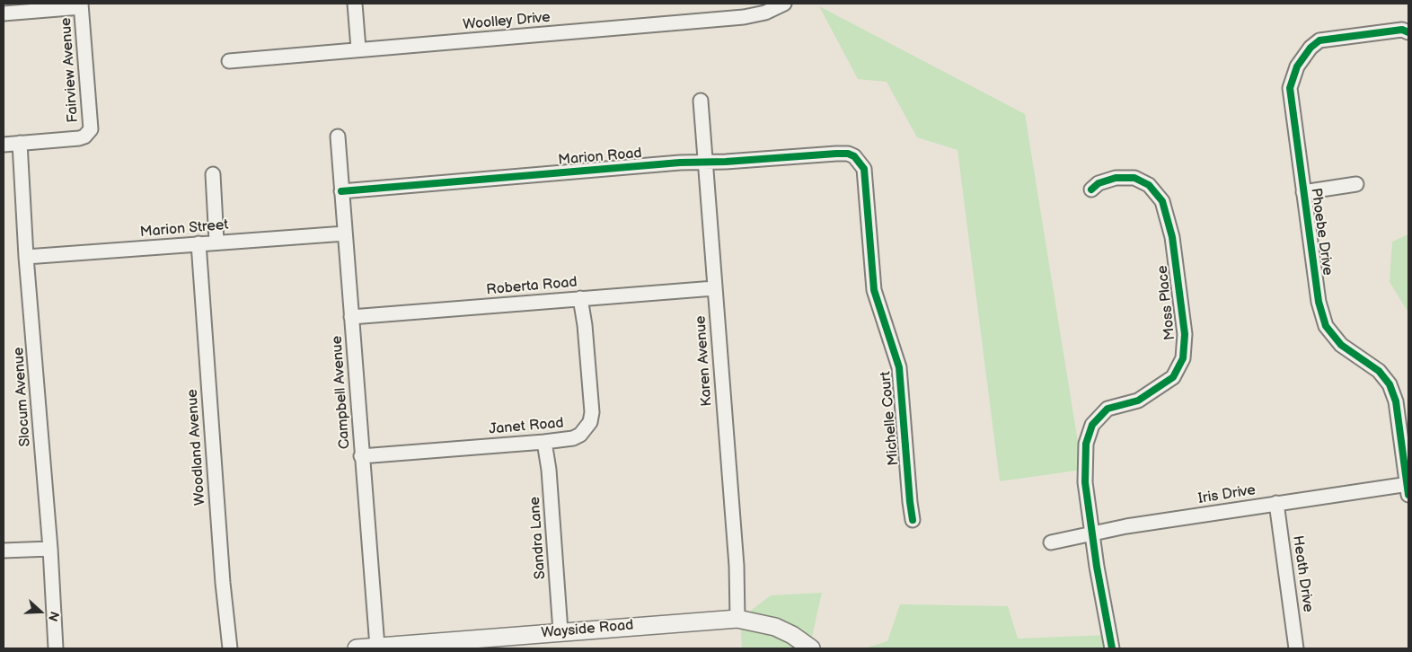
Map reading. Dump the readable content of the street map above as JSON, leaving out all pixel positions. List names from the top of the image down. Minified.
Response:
{"streets":{"street":["Woolley Drive","Fairview Avenue","Marion Road","Marion Street","Phoebe Drive","Roberta Road","Moss Place","Karen Avenue","Campbell Avenue","Slocum Avenue","Michelle Court","Janet Road","Woodland Avenue","Iris Drive","Sandra Lane","Heath Drive","Wayside Road"]},"crossings":[["Fairview Avenue","Slocum Avenue"],["Marion Road","Karen Avenue"],["Marion Road","Campbell Avenue"],["Marion Road","Michelle Court"],["Marion Street","Campbell Avenue"],["Marion Street","Slocum Avenue"],["Marion Street","Woodland Avenue"],["Phoebe Drive","Iris Drive"],["Roberta Road","Karen Avenue"],["Roberta Road","Campbell Avenue"],["Roberta Road","Janet Road"],["Moss Place","Iris Drive"],["Karen Avenue","Wayside Road"],["Campbell Avenue","Janet Road"],["Campbell Avenue","Wayside Road"],["Janet Road","Sandra Lane"],["Iris Drive","Heath Drive"],["Sandra Lane","Wayside Road"]],"north":"right"}
